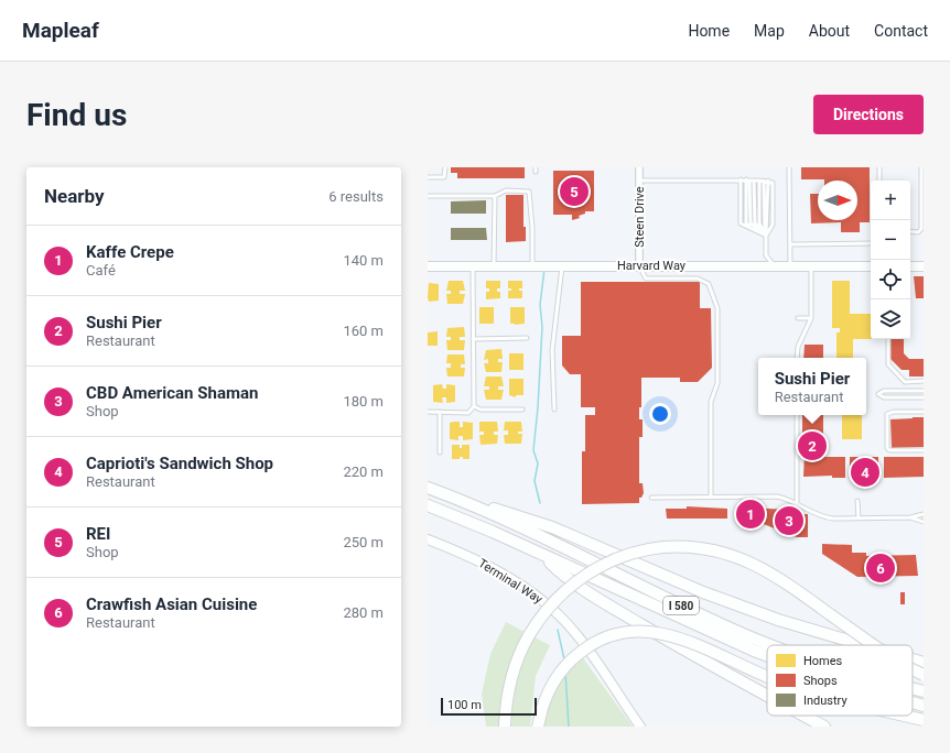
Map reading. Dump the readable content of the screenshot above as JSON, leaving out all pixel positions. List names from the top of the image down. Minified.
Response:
{"streets":{"highway":["I 580"],"street":["Steen Drive","Harvard Way","Terminal Way"]},"crossings":[["Steen Drive","Harvard Way"]],"legend":["Homes","Shops","Industry"],"scale_bar":"100 m","north":"right","page":{"header":"Mapleaf","nav":["Home","Map","About","Contact"],"buttons":"Directions","title":"Find us","heading":["Nearby","6 results"],"pins":["5","2","4","1","3","6"],"map_buttons":["+","−"],"list":[{"mark":"1","name":"Kaffe Crepe","note":"Café","value":"140 m"},{"mark":"2","name":"Sushi Pier","note":"Restaurant","value":"160 m"},{"mark":"3","name":"CBD American Shaman","note":"Shop","value":"180 m"},{"mark":"4","name":"Caprioti's Sandwich Shop","note":"Restaurant","value":"220 m"},{"mark":"5","name":"REI","note":"Shop","value":"250 m"},{"mark":"6","name":"Crawfish Asian Cuisine","note":"Restaurant","value":"280 m"}],"popup":["Sushi Pier","Restaurant"],"scale":"100 m"}}
